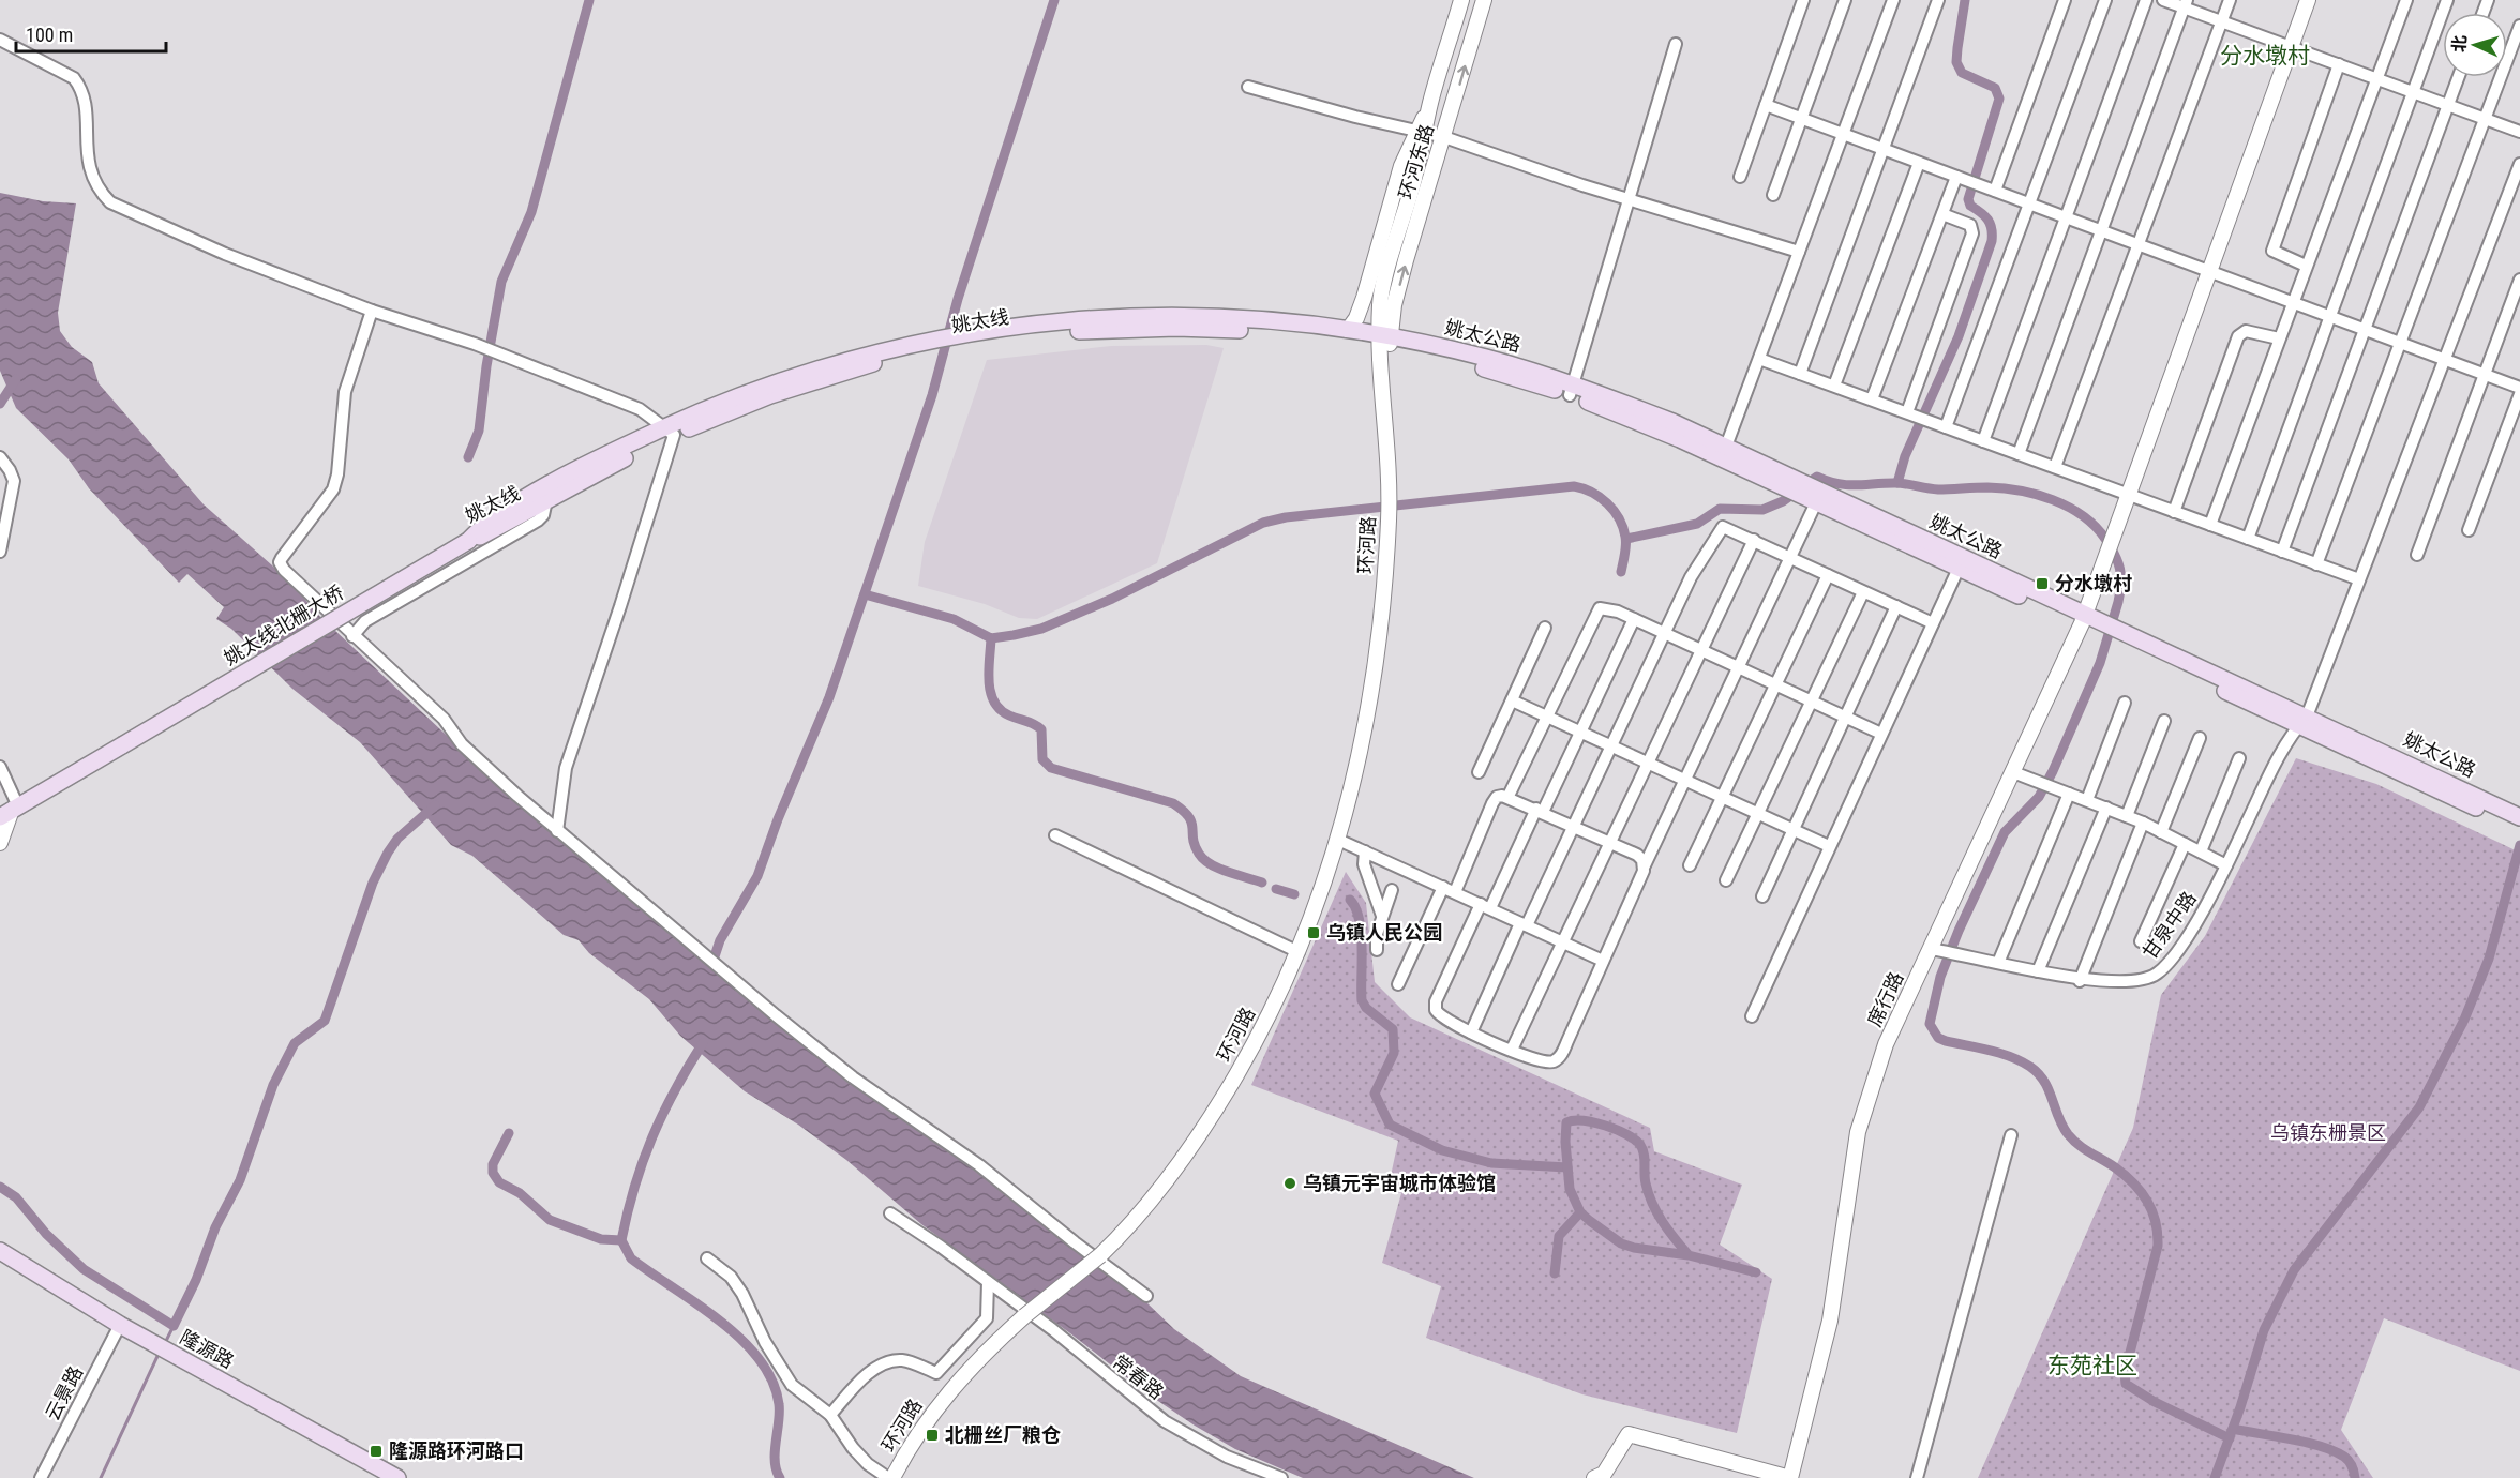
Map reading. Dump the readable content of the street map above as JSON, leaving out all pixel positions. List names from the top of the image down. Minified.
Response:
{"streets":{"main road":["姚太线","姚太公路","姚太线北栅大桥","隆源路"],"street":["环河东路","环河路","甘泉中路","席行路","常春路","云景路"]},"crossings":[["环河东路","姚太线"],["环河东路","姚太公路"],["环河东路","环河路"],["姚太线","姚太公路"],["姚太线","环河路"],["姚太线","姚太线北栅大桥"],["姚太公路","环河路"],["姚太公路","甘泉中路"],["姚太公路","席行路"],["甘泉中路","席行路"],["隆源路","云景路"]],"districts":["分水墩村","东苑社区"],"parks":["乌镇东栅景区"],"places":{"transit":["分水墩村","乌镇人民公园","北栅丝厂粮仓","隆源路环河路口"],"other":["乌镇元宇宙城市体验馆"]},"scale_bar":"100 m","north":"left"}
